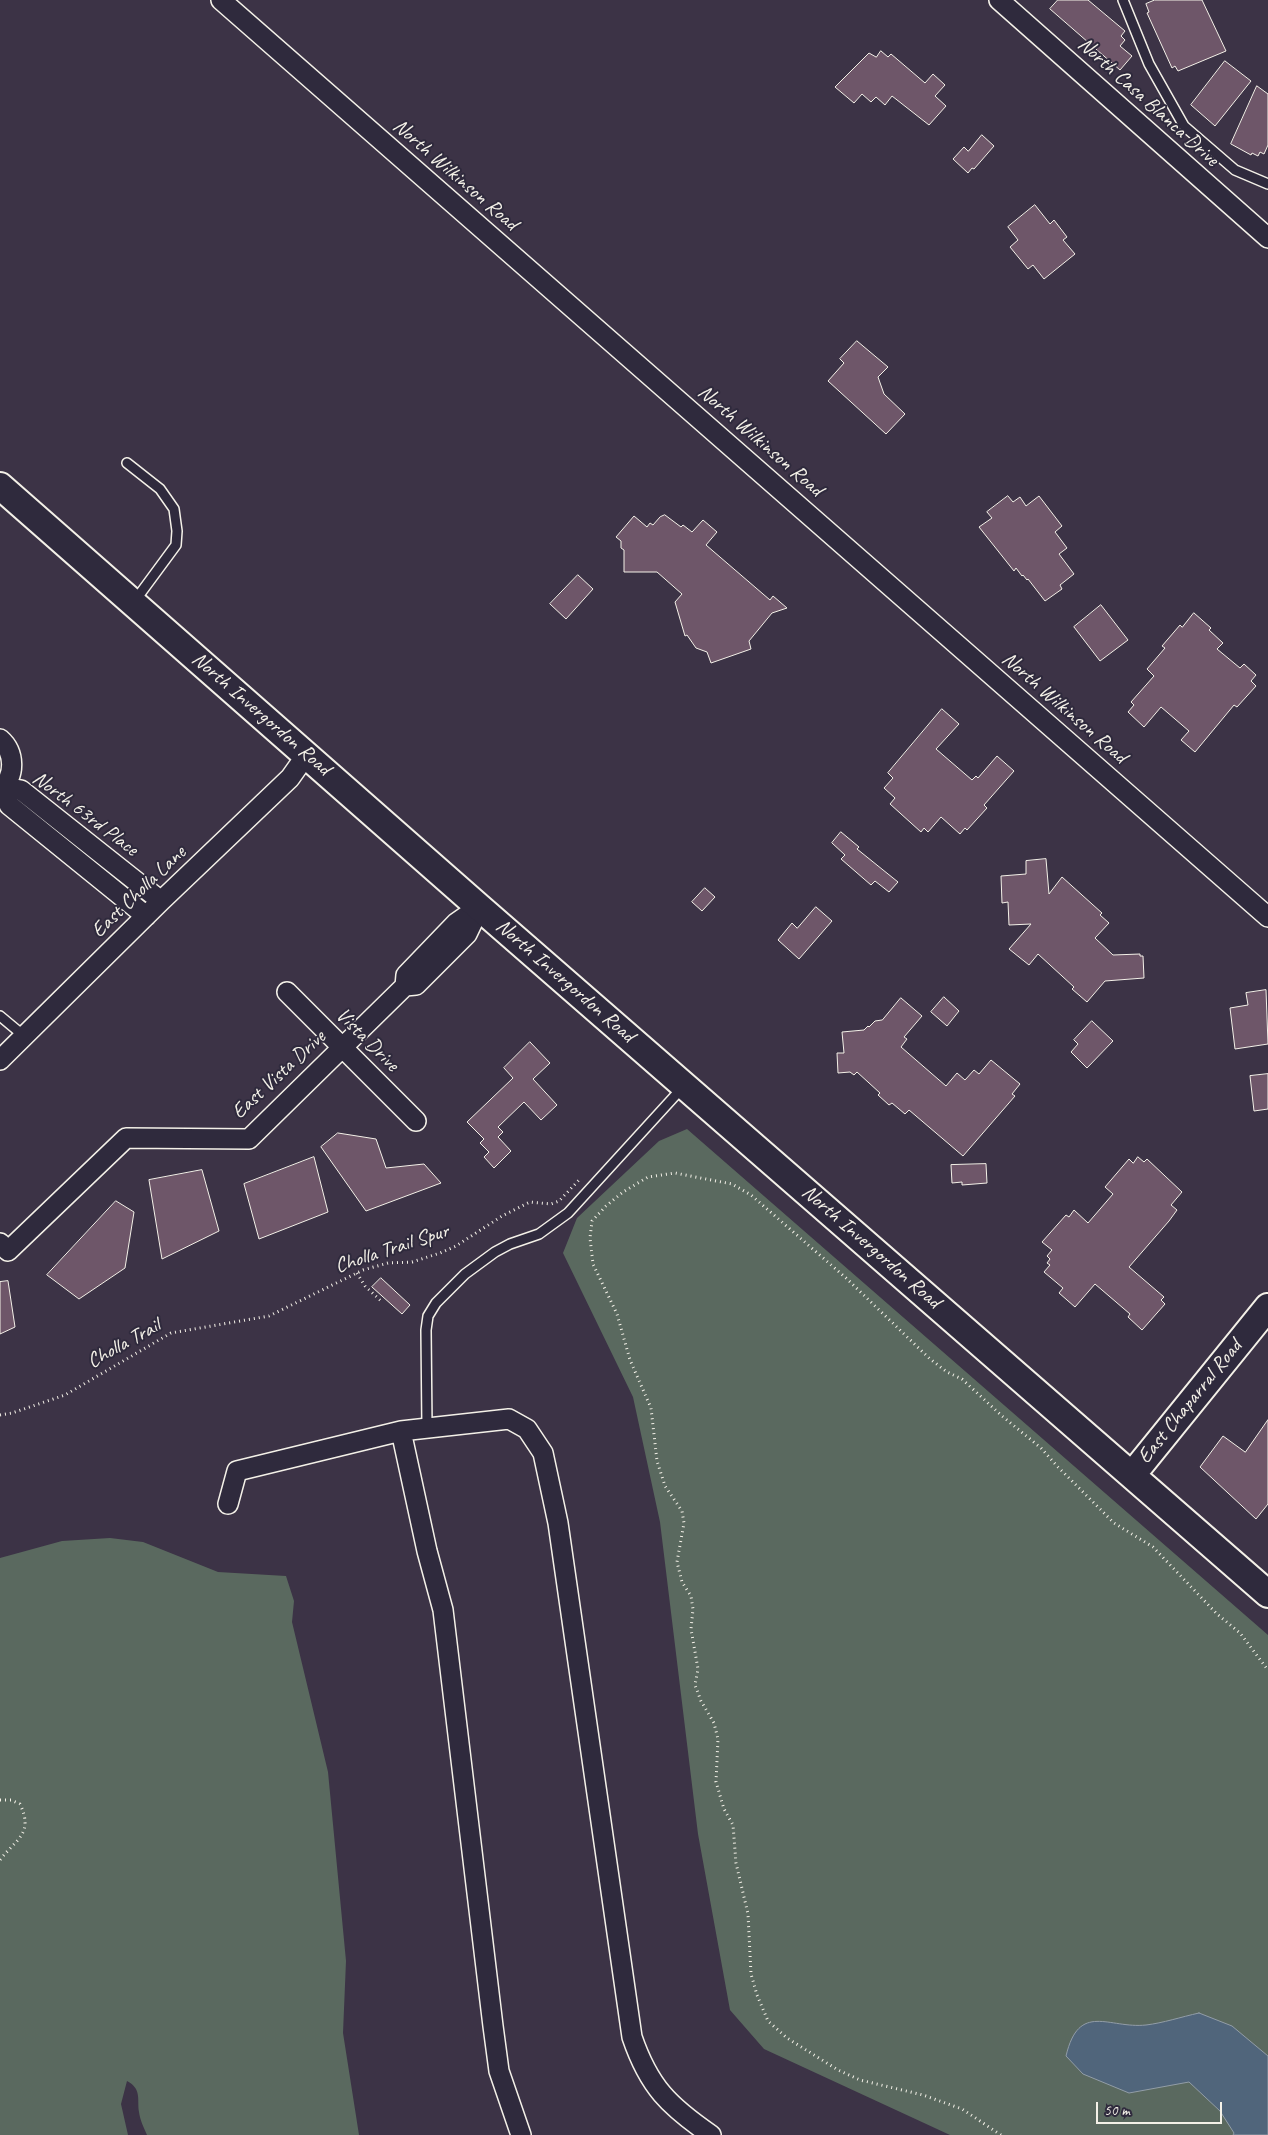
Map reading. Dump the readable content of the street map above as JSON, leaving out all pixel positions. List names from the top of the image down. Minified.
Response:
{"streets":{"street":["North Casa Blanca Drive","North Wilkinson Road","North Invergordon Road","North 63rd Place","East Cholla Lane","Vista Drive","East Vista Drive","East Chaparral Road"],"path":["Cholla Trail Spur","Cholla Trail"]},"crossings":[["North Invergordon Road","East Cholla Lane"],["North Invergordon Road","East Vista Drive"],["North Invergordon Road","East Chaparral Road"],["North 63rd Place","East Cholla Lane"],["Vista Drive","East Vista Drive"],["Cholla Trail Spur","Cholla Trail"]],"scale_bar":"50 m"}
